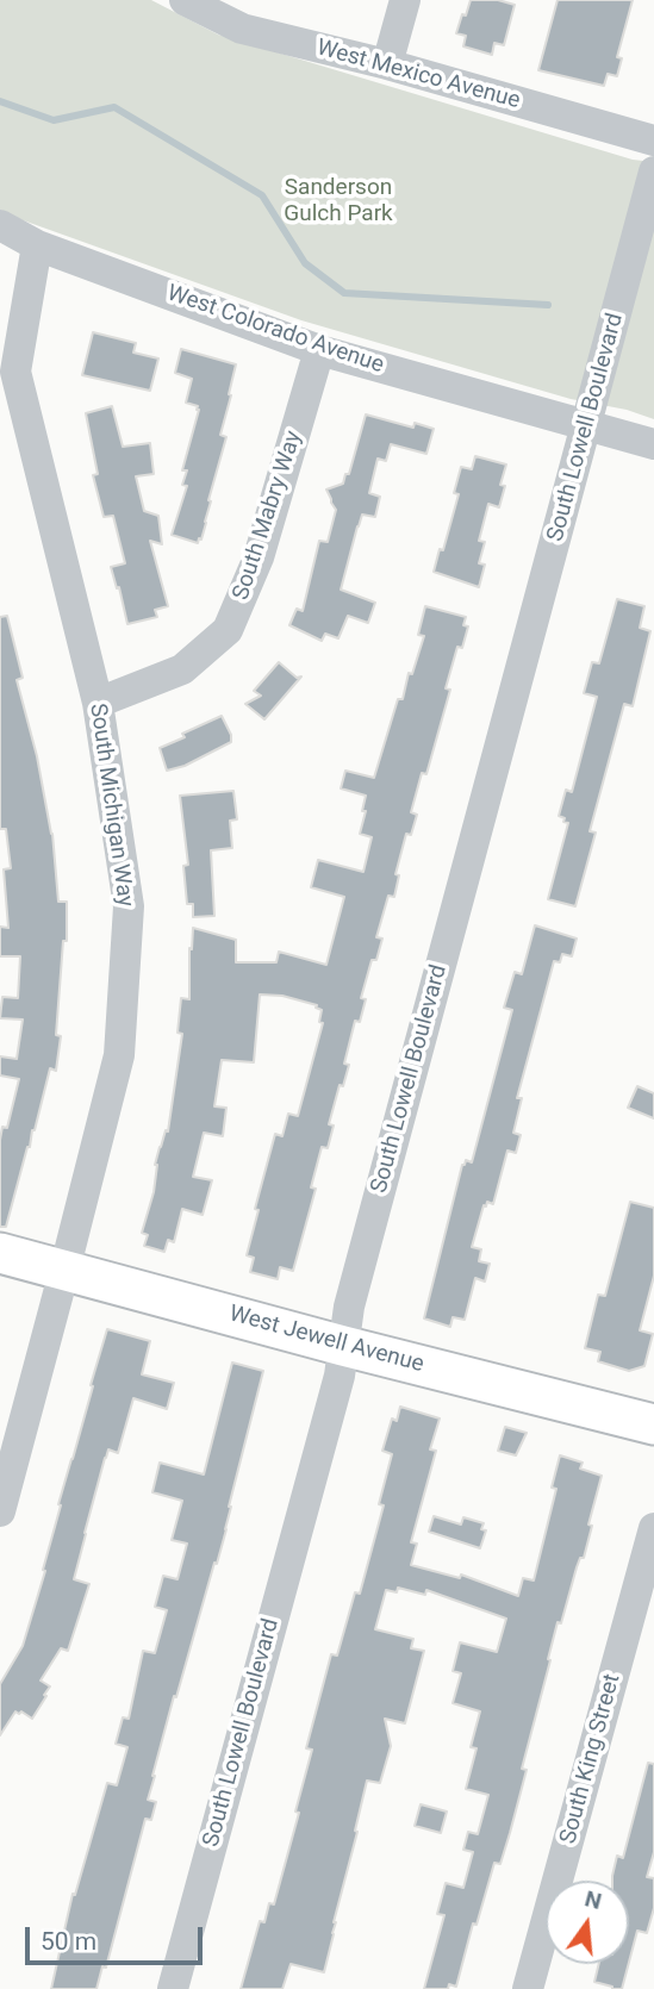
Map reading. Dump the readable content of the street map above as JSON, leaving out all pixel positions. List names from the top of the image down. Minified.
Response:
{"streets":{"main road":["West Jewell Avenue"],"street":["West Mexico Avenue","West Colorado Avenue","South Lowell Boulevard","South Mabry Way","South Michigan Way","South King Street"]},"crossings":[["West Colorado Avenue","South Lowell Boulevard"],["West Colorado Avenue","South Mabry Way"],["West Colorado Avenue","South Michigan Way"],["South Lowell Boulevard","West Jewell Avenue"],["South Mabry Way","South Michigan Way"],["South Michigan Way","West Jewell Avenue"]],"parks":["Sanderson Gulch Park"],"scale_bar":"50 m","north":"top"}
